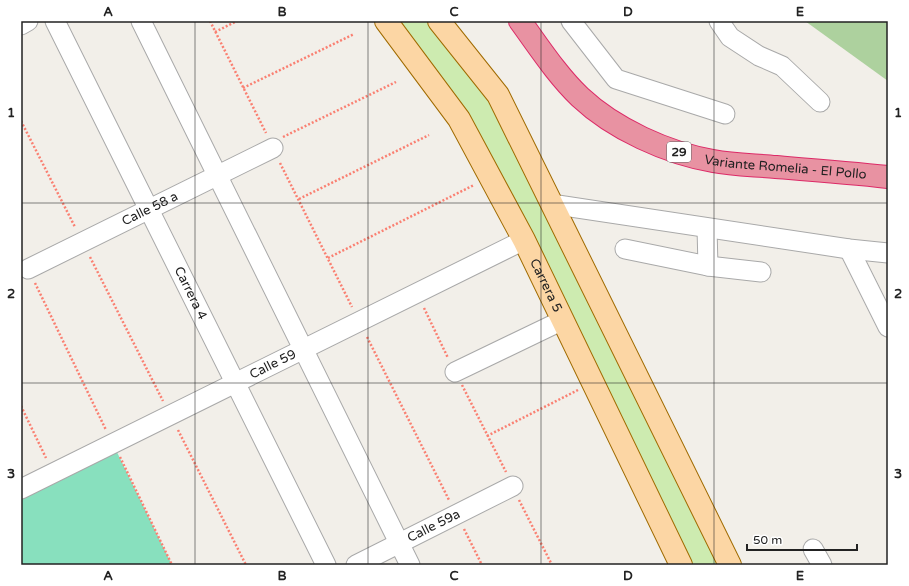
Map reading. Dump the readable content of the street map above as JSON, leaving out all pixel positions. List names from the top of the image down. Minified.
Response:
{"streets":{"highway":["29","Variante Romelia - El Pollo"],"main road":["Carrera 5"],"street":["Calle 58 a","Carrera 4","Calle 59","Calle 59a"]},"crossings":[["Calle 58 a","Carrera 4"],["Carrera 5","Calle 59"],["Carrera 4","Calle 59"]],"scale_bar":"50 m","grid":{"columns":["A","B","C","D","E"],"rows":["1","2","3"]}}
